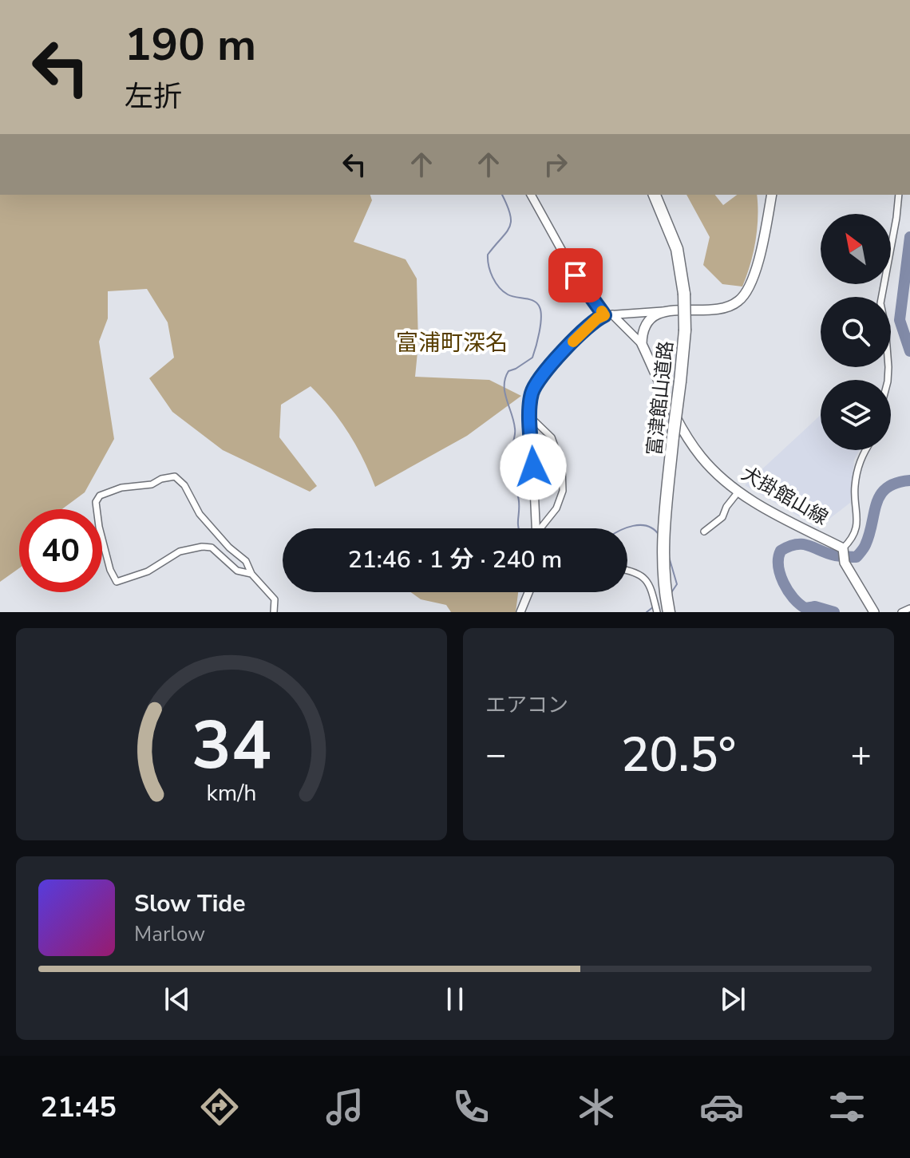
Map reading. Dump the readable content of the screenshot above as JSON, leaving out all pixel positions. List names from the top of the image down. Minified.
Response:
{"streets":{"highway":["富津館山道路"],"main road":["犬掛館山線"]},"districts":["富浦町深名"],"north":"top left","page":{"turn":["190 m","左折"],"limit":"40","trip":"21:46 · 1 分 · 240 m","tile":"エアコン","heat":["−","20.5°","+"],"song":["Slow Tide","Marlow"],"tabs":"21:45","gauge":["34","km/h"]}}
